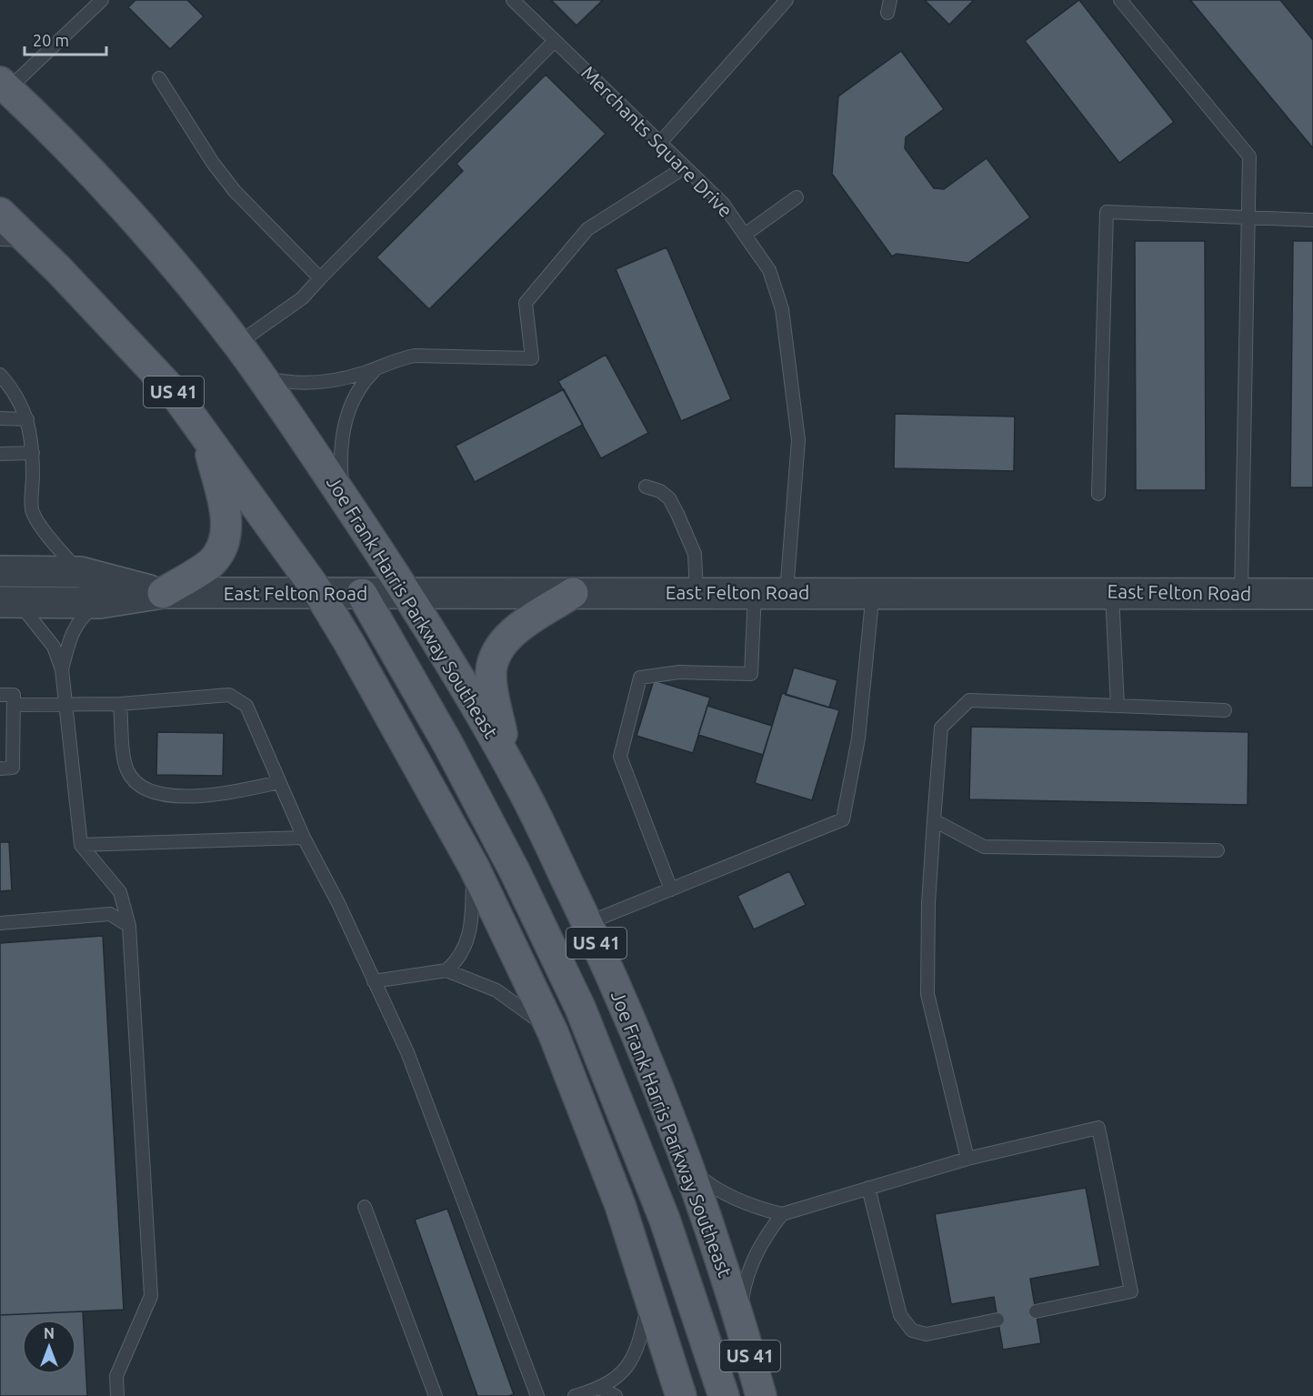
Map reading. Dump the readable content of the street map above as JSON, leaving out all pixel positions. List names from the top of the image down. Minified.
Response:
{"streets":{"main road":["US 41","Joe Frank Harris Parkway Southeast"],"street":["East Felton Road"],"lane":["Merchants Square Drive"]},"crossings":[["Merchants Square Drive","East Felton Road"],["US 41","East Felton Road"],["East Felton Road","Joe Frank Harris Parkway Southeast"]],"scale_bar":"20 m","north":"top"}
